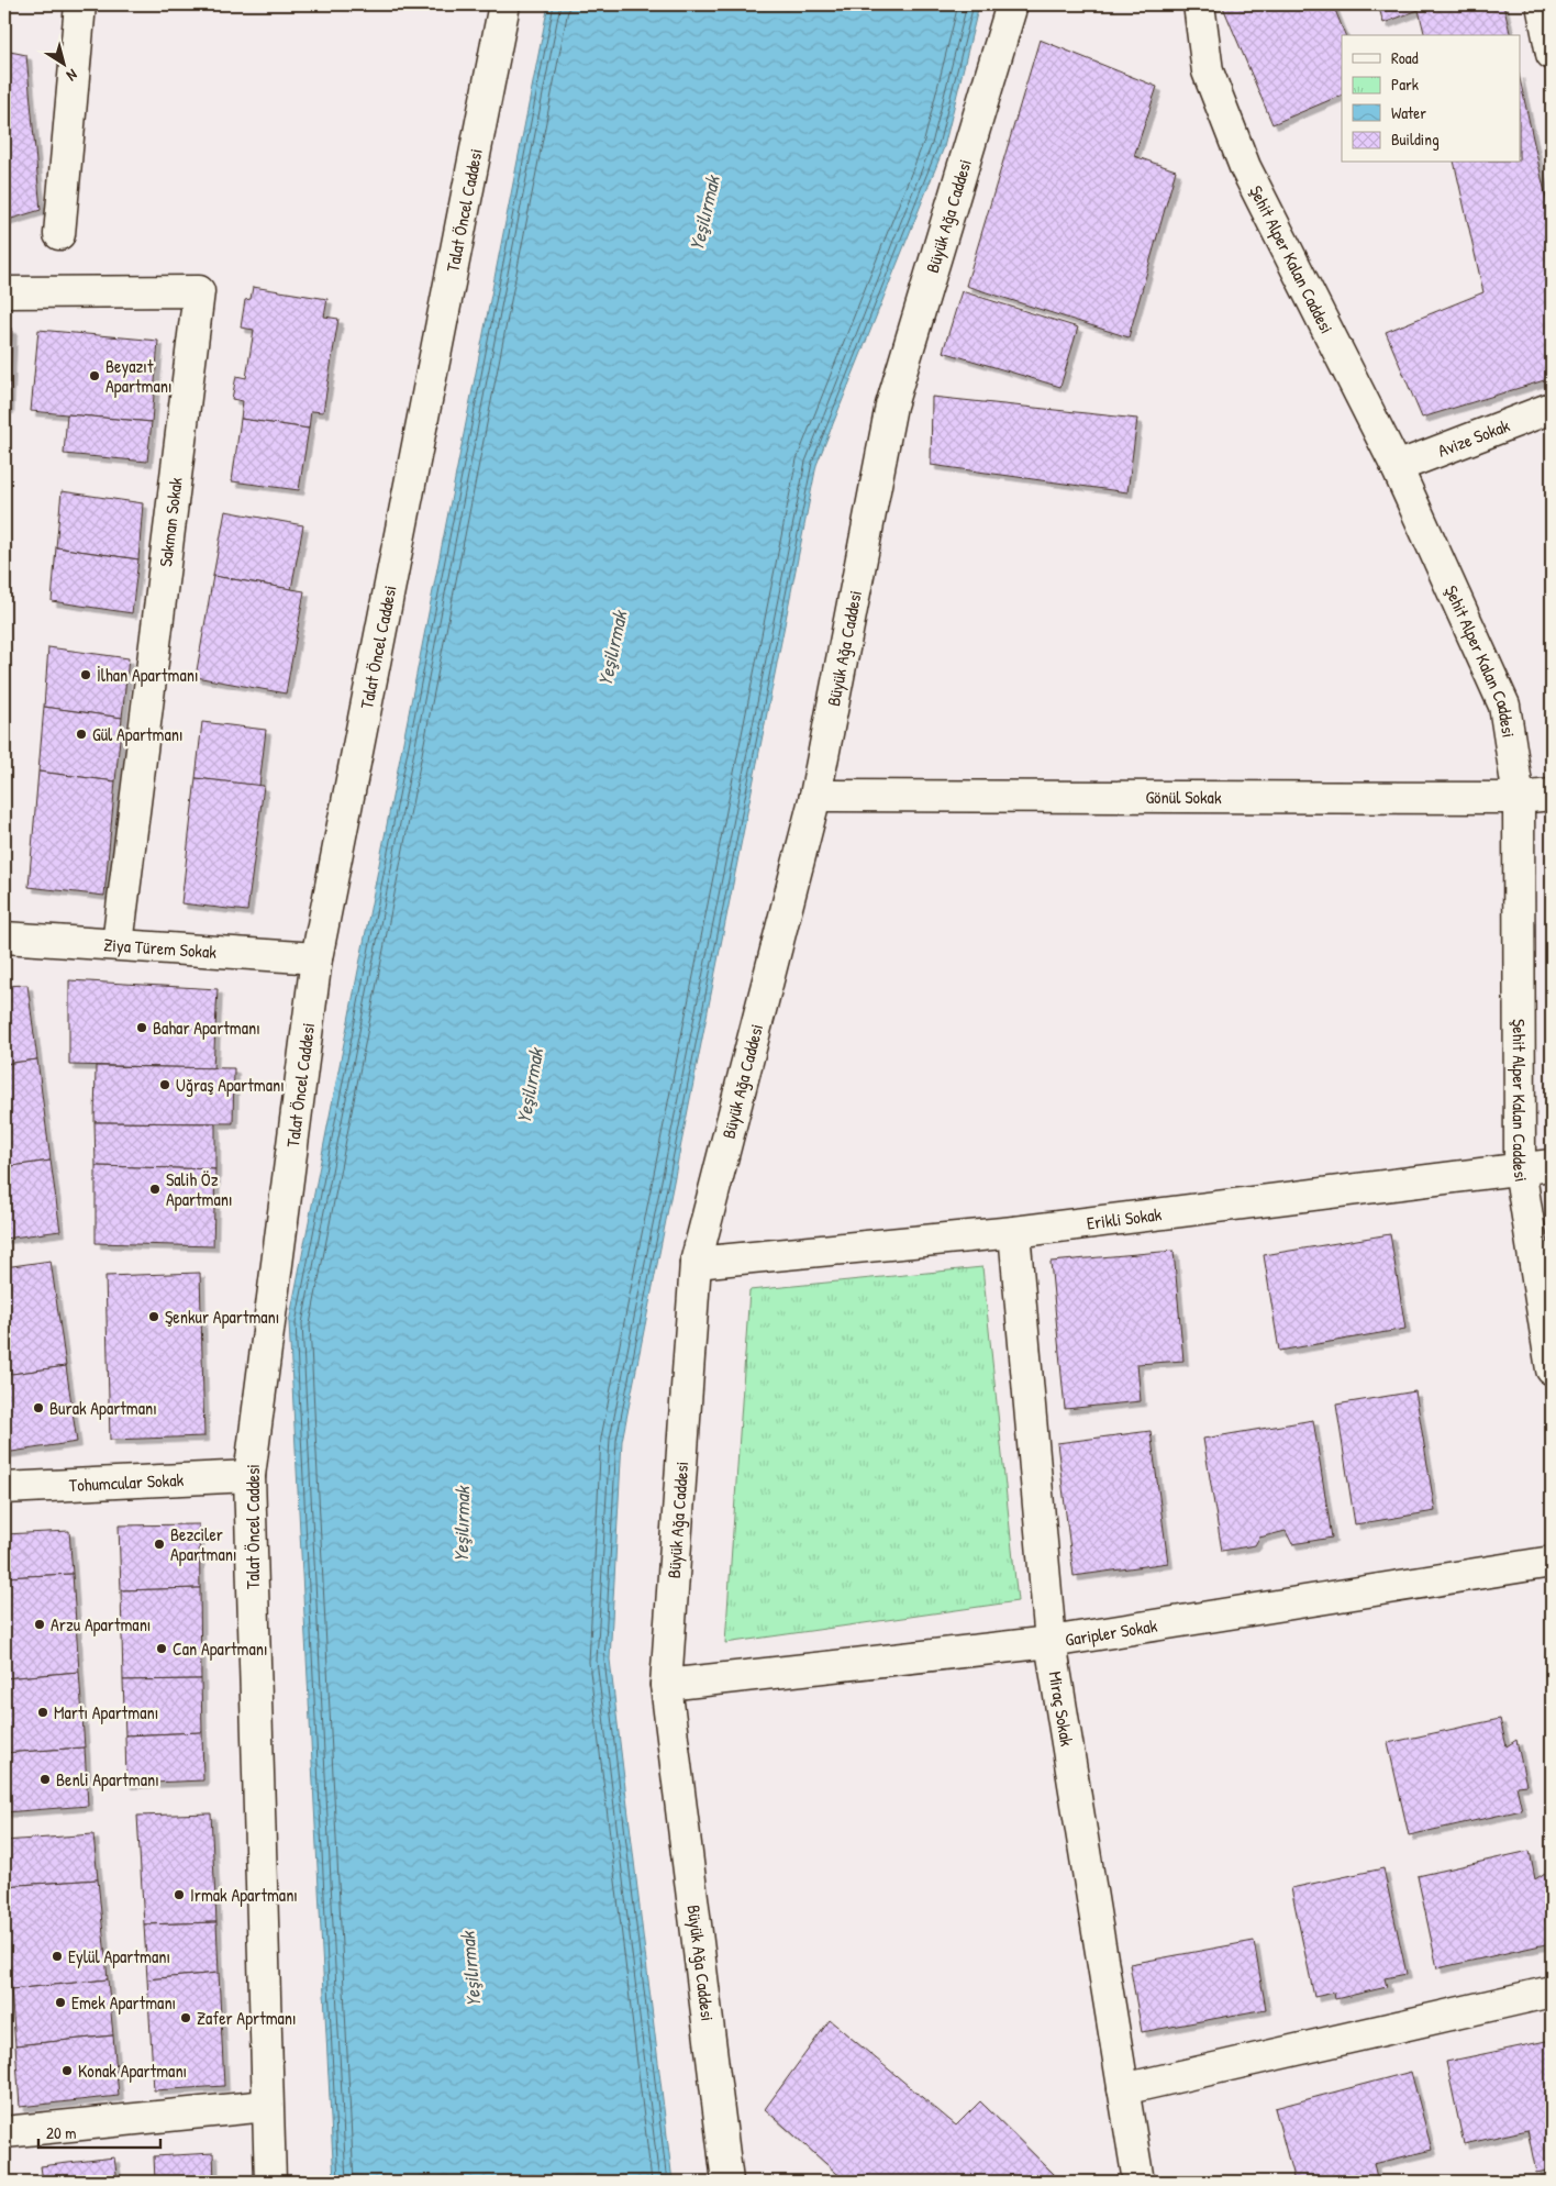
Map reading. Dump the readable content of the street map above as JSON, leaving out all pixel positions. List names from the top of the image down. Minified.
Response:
{"streets":{"street":["Talat Öncel Caddesi","Büyük Ağa Caddesi","Şehit Alper Kalan Caddesi","Avize Sokak","Sakman Sokak","Gönül Sokak","Ziya Türem Sokak","Erikli Sokak","Tohumcular Sokak","Garipler Sokak","Miraç Sokak"]},"crossings":[["Talat Öncel Caddesi","Ziya Türem Sokak"],["Talat Öncel Caddesi","Tohumcular Sokak"],["Büyük Ağa Caddesi","Gönül Sokak"],["Büyük Ağa Caddesi","Erikli Sokak"],["Büyük Ağa Caddesi","Garipler Sokak"],["Şehit Alper Kalan Caddesi","Avize Sokak"],["Şehit Alper Kalan Caddesi","Gönül Sokak"],["Şehit Alper Kalan Caddesi","Erikli Sokak"],["Sakman Sokak","Ziya Türem Sokak"],["Erikli Sokak","Miraç Sokak"],["Garipler Sokak","Miraç Sokak"]],"water":["Yeşilırmak"],"places":["Beyazıt Apartmanı","İlhan Apartmanı","Gül Apartmanı","Bahar Apartmanı","Uğraş Apartmanı","Salih Öz Apartmanı","Şenkur Apartmanı","Burak Apartmanı","Bezciler Apartmanı","Arzu Apartmanı","Can Apartmanı","Martı Apartmanı","Benli Apartmanı","Irmak Apartmanı","Eylül Apartmanı","Emek Apartmanı","Zafer Aprtmanı","Konak Apartmanı"],"legend":["Road","Park","Water","Building"],"scale_bar":"20 m","north":"bottom right"}
